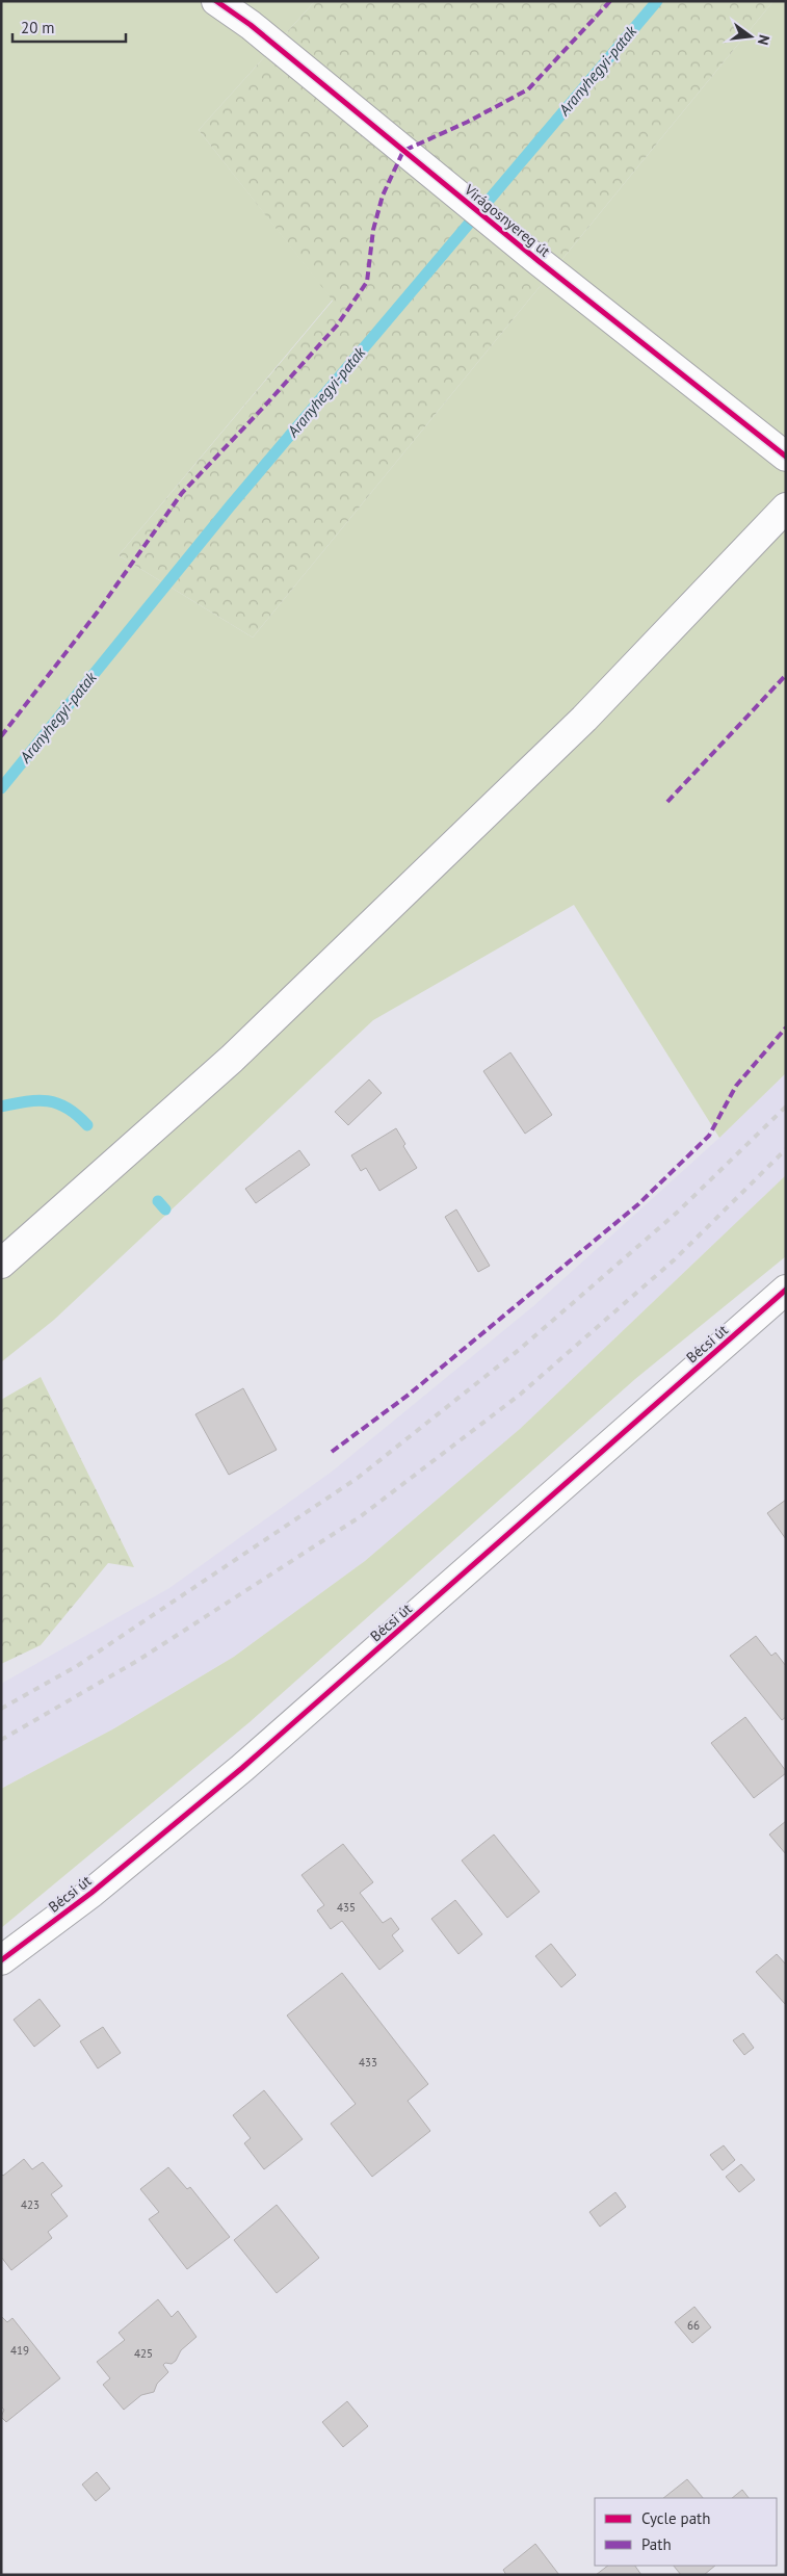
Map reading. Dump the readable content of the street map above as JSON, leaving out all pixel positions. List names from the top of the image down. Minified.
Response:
{"streets":{"street":["Virágosnyereg út","Bécsi út"]},"water":["Aranyhegyi-patak"],"house_numbers":["435","433","423","66","419","425"],"legend":["Cycle path","Path"],"scale_bar":"20 m","north":"right"}
